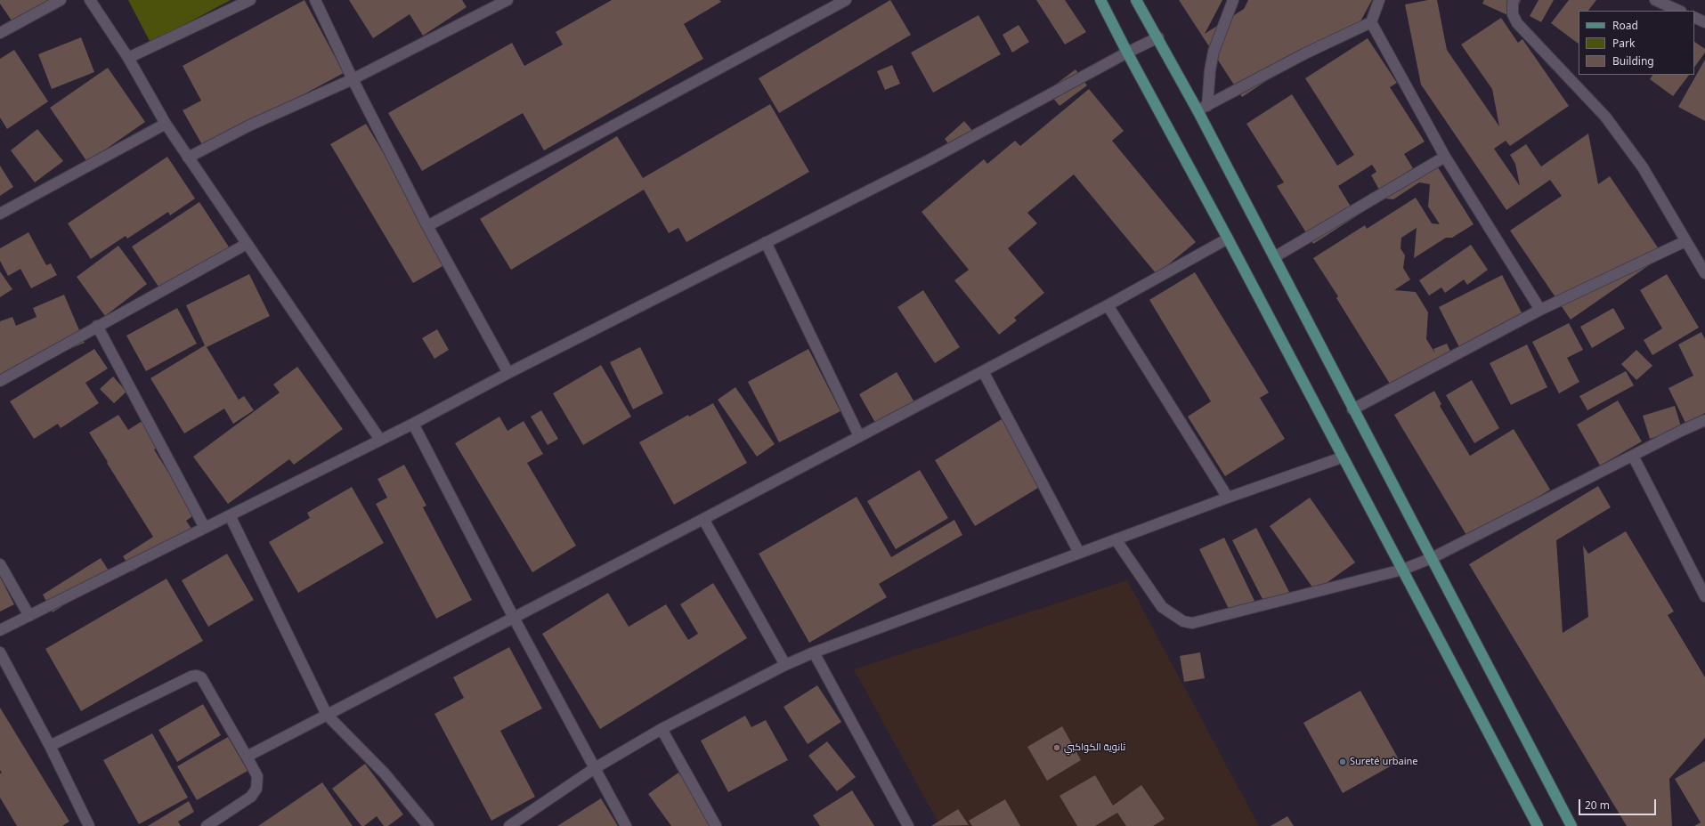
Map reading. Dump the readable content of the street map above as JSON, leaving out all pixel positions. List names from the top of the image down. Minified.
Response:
{"places":["ثانوية الكواكبي","Sureté urbaine"],"legend":["Road","Park","Building"],"scale_bar":"20 m"}
